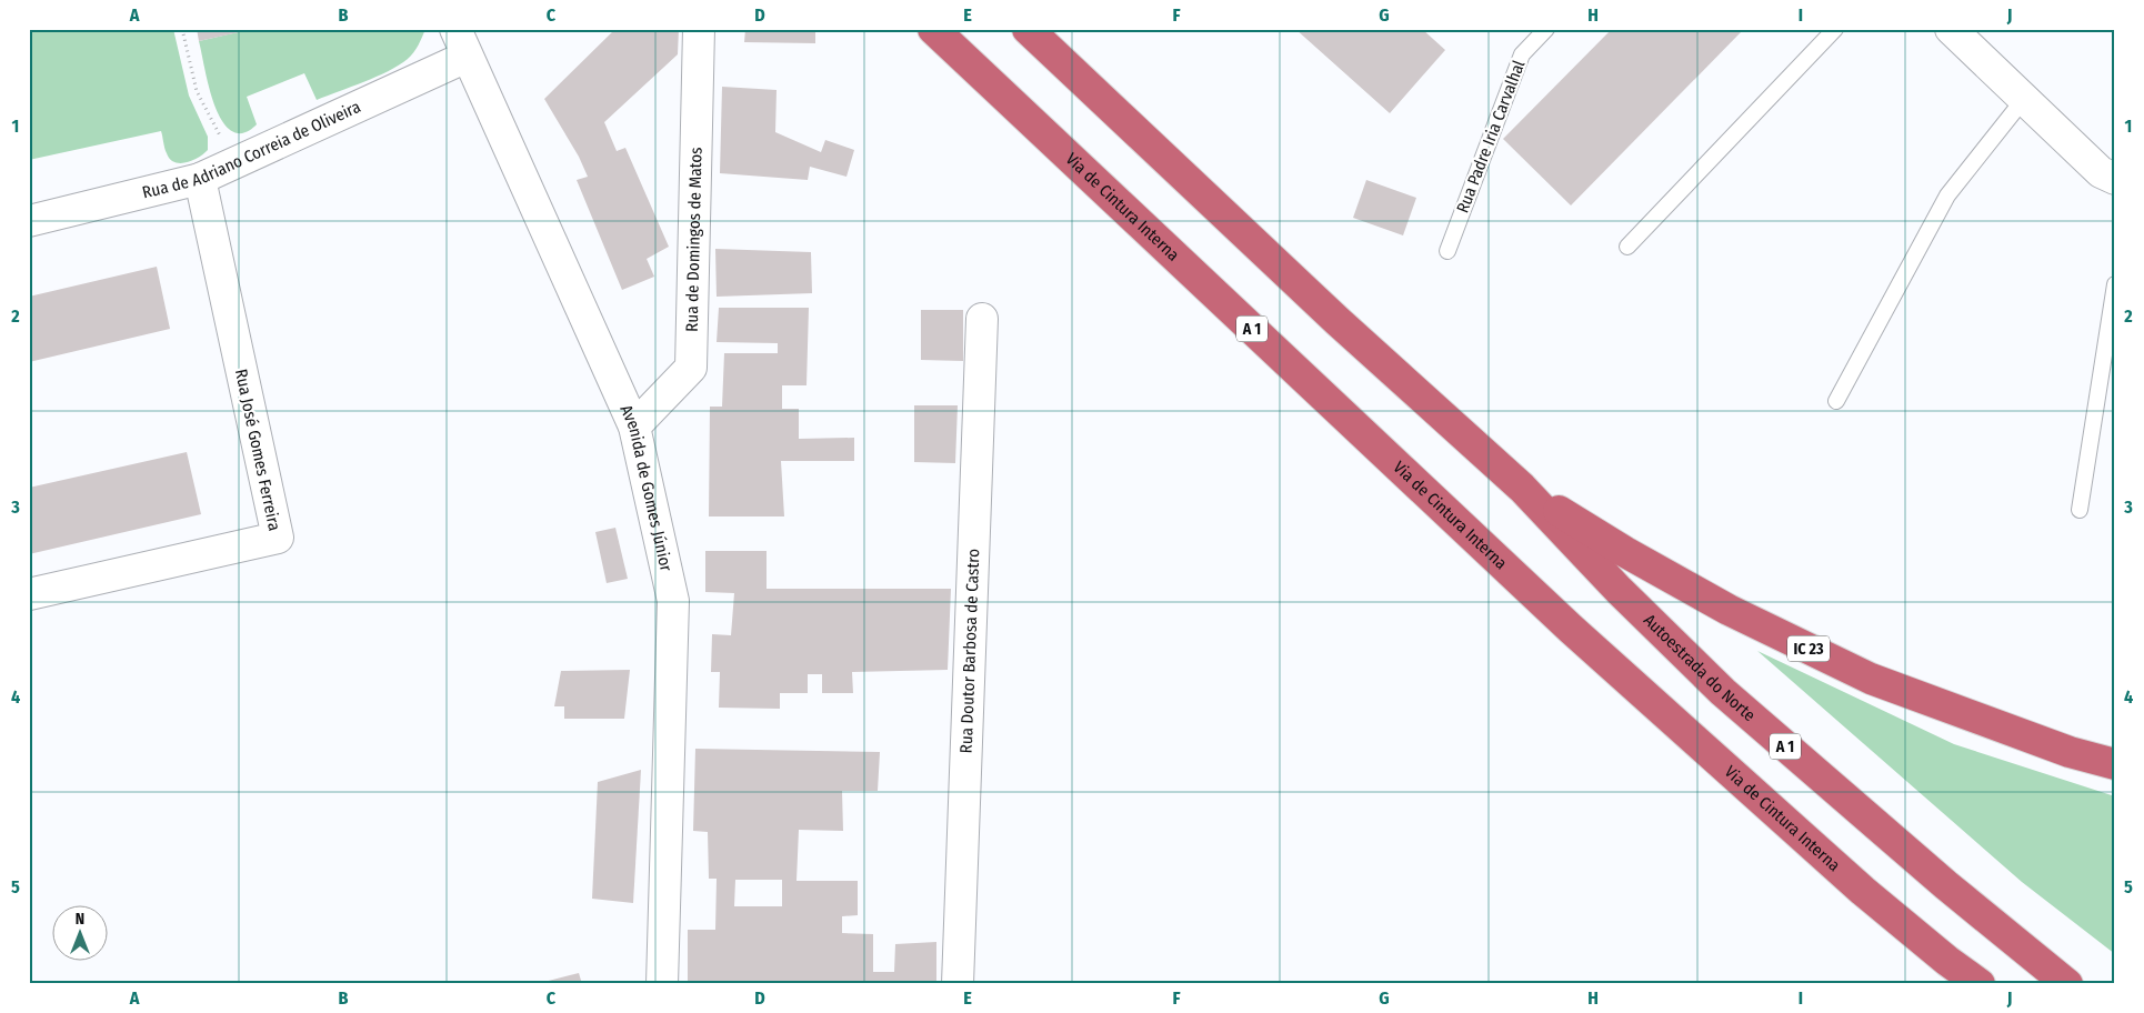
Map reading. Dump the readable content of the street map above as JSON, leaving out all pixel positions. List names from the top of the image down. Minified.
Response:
{"streets":{"highway":["Via de Cintura Interna","A 1","IC 23","Autoestrada do Norte"],"street":["Rua de Adriano Correia de Oliveira","Rua de Domingos de Matos","Rua José Gomes Ferreira","Avenida de Gomes Júnior","Rua Doutor Barbosa de Castro"],"lane":["Rua Padre Iria Carvalhal"]},"crossings":[["Rua de Adriano Correia de Oliveira","Rua José Gomes Ferreira"],["Rua de Adriano Correia de Oliveira","Avenida de Gomes Júnior"],["Rua de Domingos de Matos","Avenida de Gomes Júnior"],["A 1","IC 23"],["A 1","Autoestrada do Norte"],["IC 23","Autoestrada do Norte"]],"north":"top","grid":{"columns":["A","B","C","D","E","F","G","H","I","J"],"rows":["1","2","3","4","5"]}}
